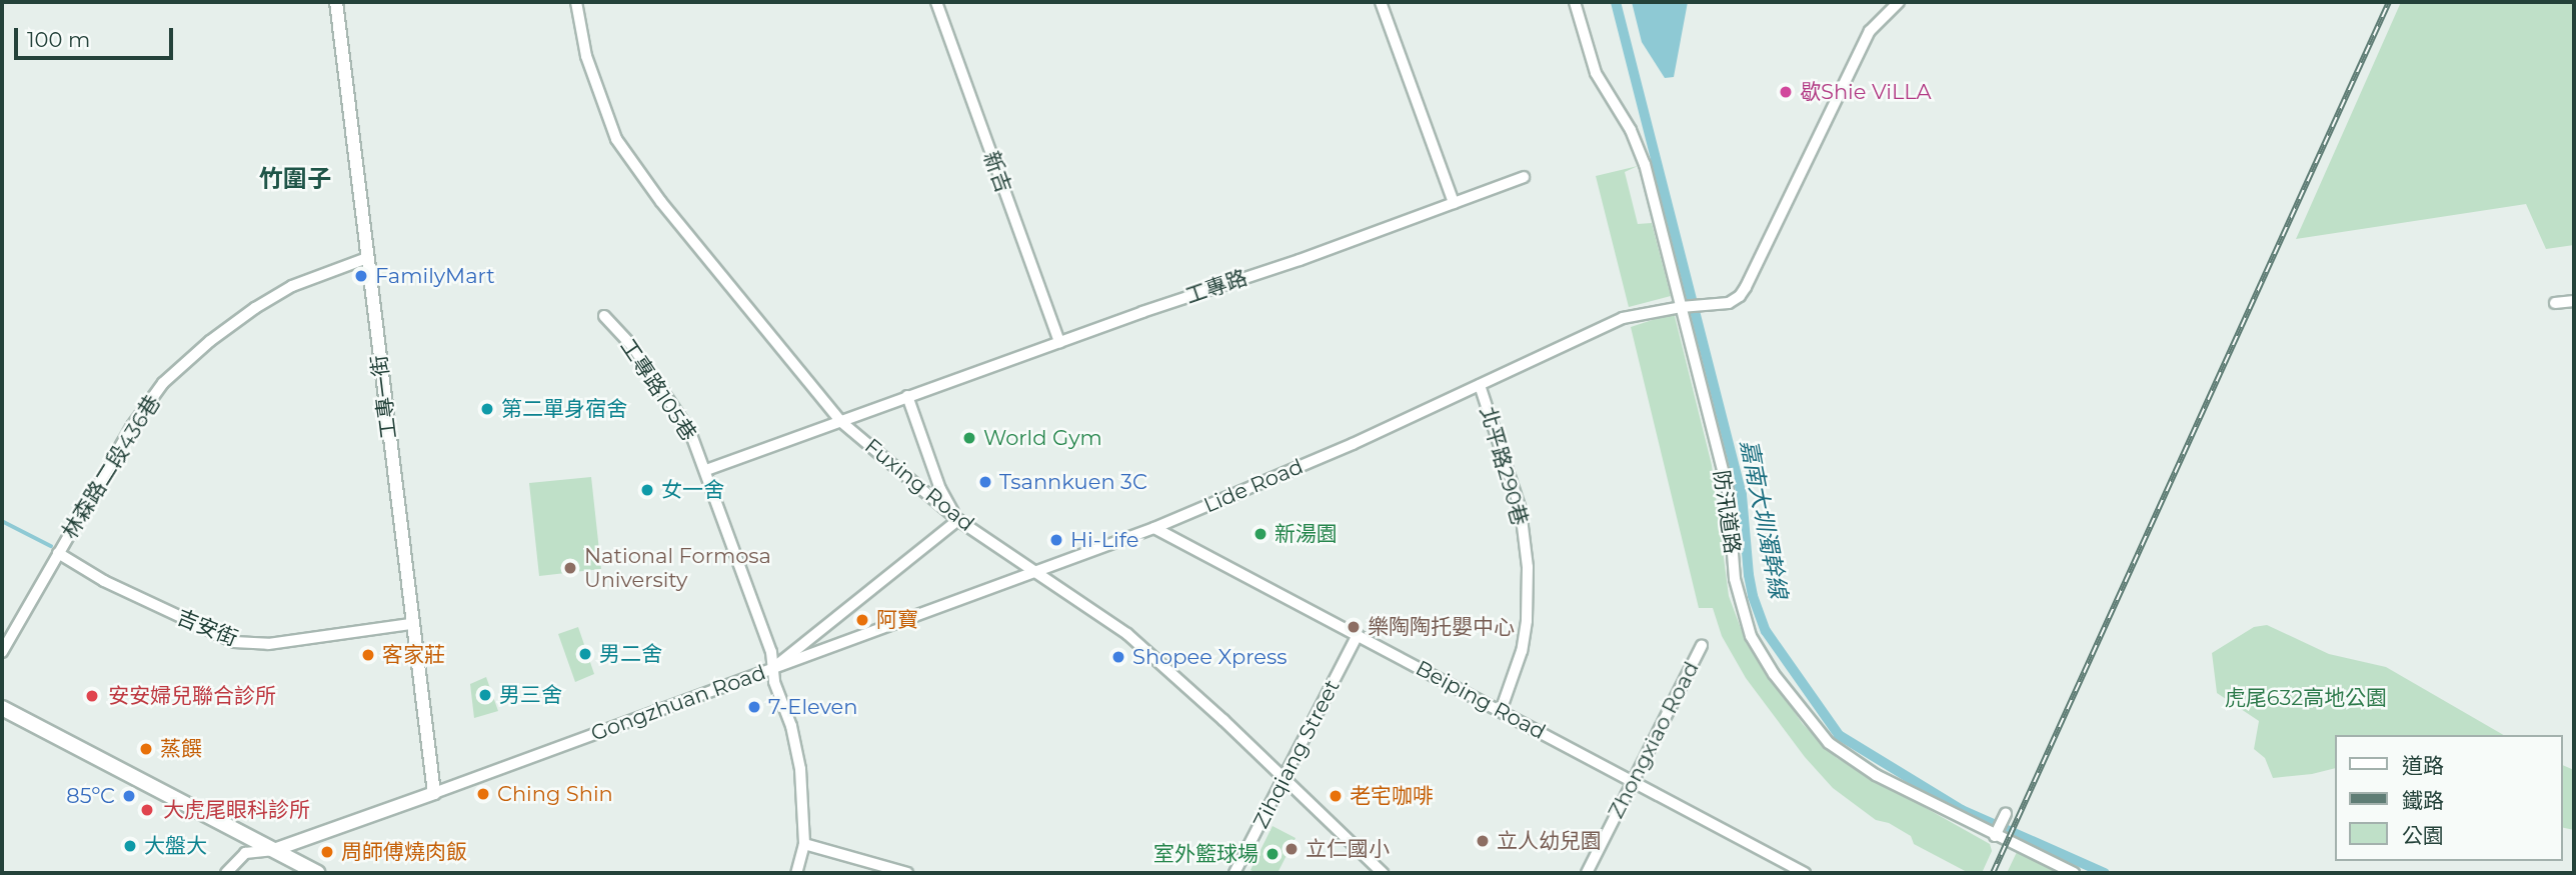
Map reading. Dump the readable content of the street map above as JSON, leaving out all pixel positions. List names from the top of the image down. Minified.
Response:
{"streets":{"street":["新吉","工專路","工專路105巷","工專一街","北平路290巷","林森路二段436巷","Fuxing Road","Lide Road","防汛道路","吉安街","Beiping Road","Gongzhuan Road","Zhongxiao Road","Zihqiang Street"]},"crossings":[["新吉","工專路"],["工專路","工專路105巷"],["工專路","Fuxing Road"],["工專路105巷","Lide Road"],["工專路105巷","Gongzhuan Road"],["工專一街","林森路二段436巷"],["工專一街","吉安街"],["工專一街","Gongzhuan Road"],["北平路290巷","Lide Road"],["北平路290巷","Beiping Road"],["林森路二段436巷","吉安街"],["Fuxing Road","Lide Road"],["Fuxing Road","Gongzhuan Road"],["Fuxing Road","Zihqiang Street"],["Lide Road","防汛道路"],["Lide Road","Beiping Road"],["Lide Road","Gongzhuan Road"],["Beiping Road","Zhongxiao Road"],["Beiping Road","Zihqiang Street"]],"districts":["竹圍子"],"water":["嘉南大圳濁幹線"],"parks":["虎尾632高地公園"],"places":["歇Shie ViLLA","FamilyMart","第二單身宿舍","World Gym","Tsannkuen 3C","女一舍","新湯園","Hi-Life","National Formosa University","阿寶","樂陶陶托嬰中心","男二舍","客家莊","Shopee Xpress","男三舍","安安婦兒聯合診所","7-Eleven","蒸饌","Ching Shin","85ºC","老宅咖啡","大虎尾眼科診所","立人幼兒園","大盤大","立仁國小","周師傅燒肉飯","室外籃球場"],"legend":["道路","鐵路","公園"],"scale_bar":"100 m"}
